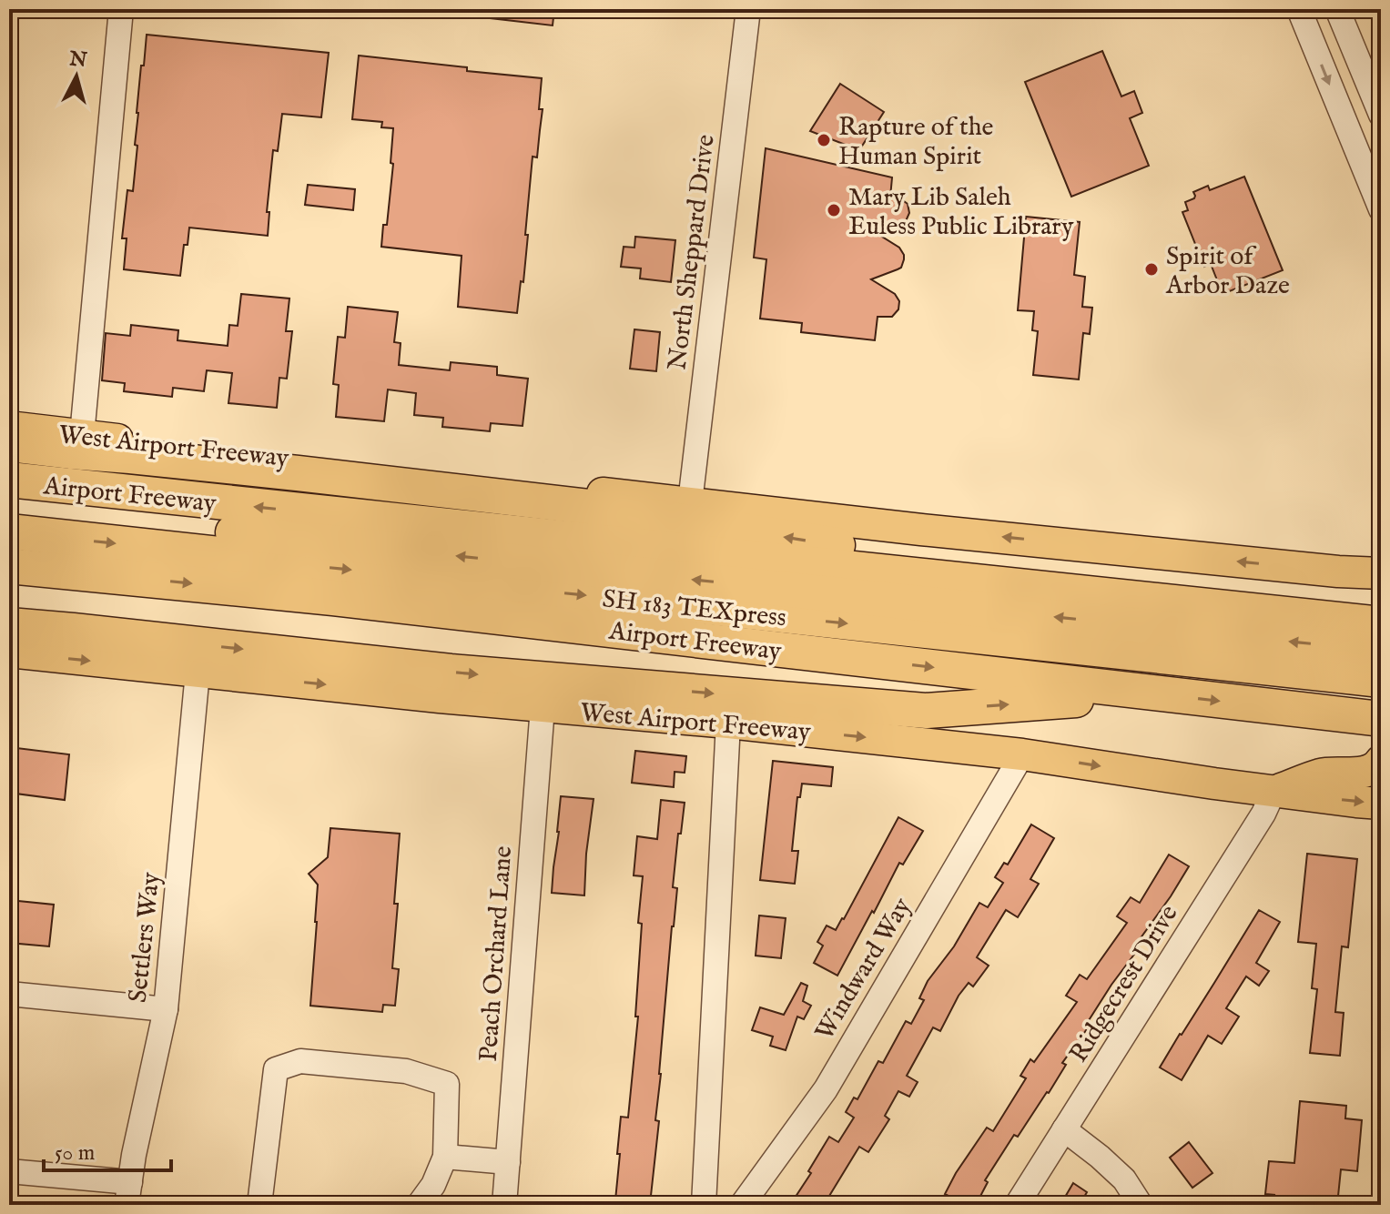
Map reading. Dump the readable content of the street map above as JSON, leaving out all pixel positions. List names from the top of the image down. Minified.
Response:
{"streets":{"highway":["Airport Freeway","SH 183 TEXpress"],"main road":["West Airport Freeway"],"street":["North Sheppard Drive","Settlers Way","Peach Orchard Lane","Windward Way","Ridgecrest Drive"]},"crossings":[["North Sheppard Drive","West Airport Freeway"],["West Airport Freeway","Airport Freeway"],["West Airport Freeway","SH 183 TEXpress"],["West Airport Freeway","Settlers Way"],["West Airport Freeway","Peach Orchard Lane"],["West Airport Freeway","Windward Way"],["West Airport Freeway","Ridgecrest Drive"],["Airport Freeway","SH 183 TEXpress"]],"places":["Rapture of the Human Spirit","Mary Lib Saleh Euless Public Library","Spirit of Arbor Daze"],"scale_bar":"50 m","north":"top"}
